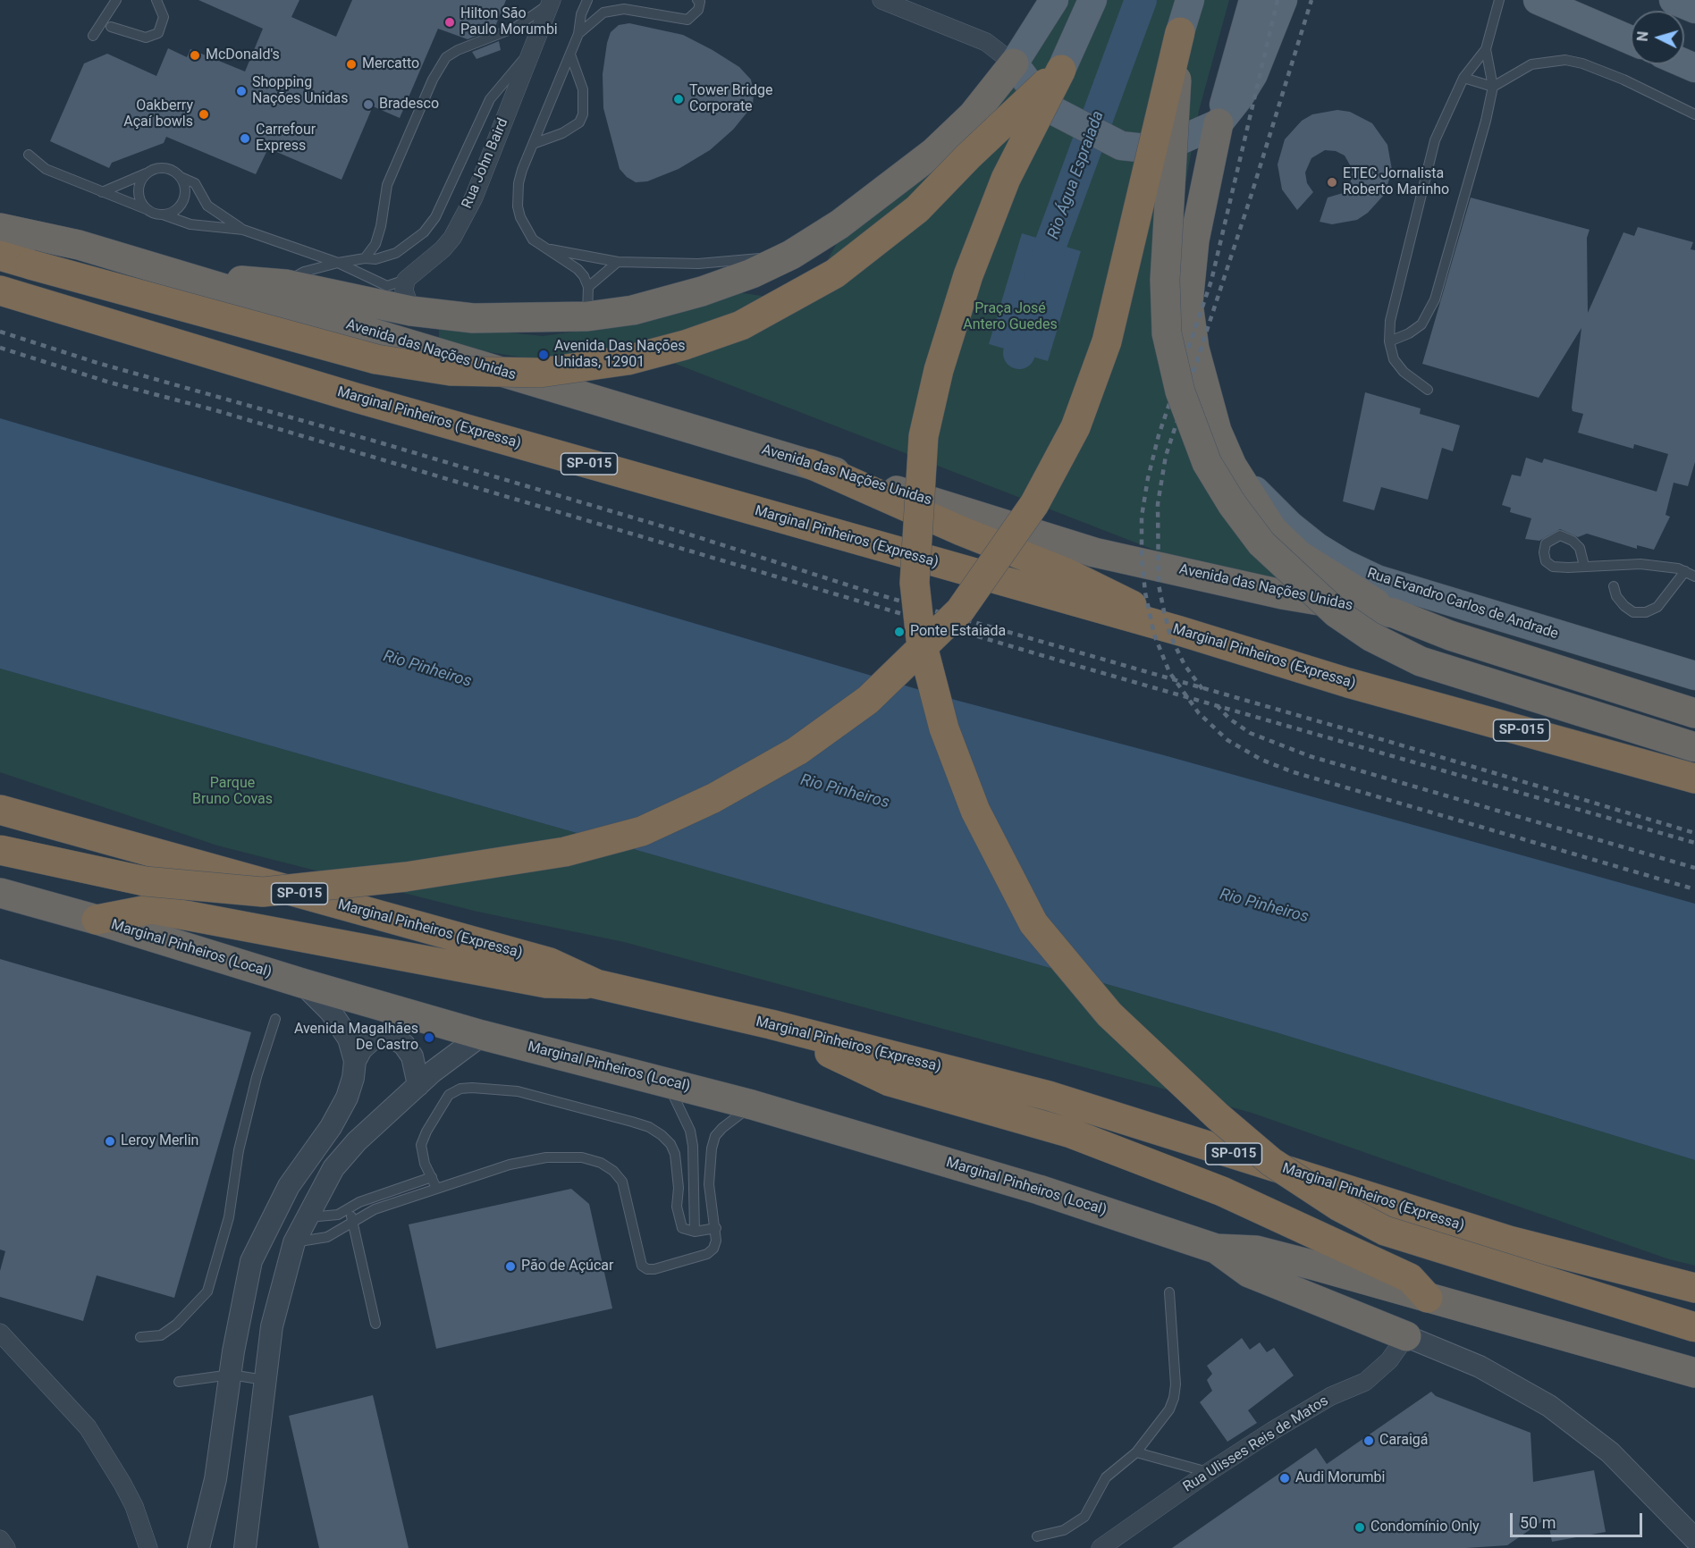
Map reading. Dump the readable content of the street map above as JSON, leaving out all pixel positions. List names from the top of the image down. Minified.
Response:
{"streets":{"highway":["Avenida das Nações Unidas","Marginal Pinheiros (Expressa)","SP-015","Marginal Pinheiros (Local)"],"main road":["Rua Evandro Carlos de Andrade"],"street":["Rua John Baird","Rua Ulisses Reis de Matos"]},"water":["Rio Água Espraiada","Rio Pinheiros"],"parks":["Praça José Antero Guedes","Parque Bruno Covas"],"places":["Hilton São Paulo Morumbi","McDonald's","Mercatto","Shopping Nações Unidas","Tower Bridge Corporate","Bradesco","Oakberry Açaí bowls","Carrefour Express","ETEC Jornalista Roberto Marinho","Avenida Das Nações Unidas, 12901","Ponte Estaiada","Avenida Magalhães De Castro","Leroy Merlin","Pão de Açúcar","Caraigá","Audi Morumbi","Condomínio Only"],"scale_bar":"50 m","north":"left"}
